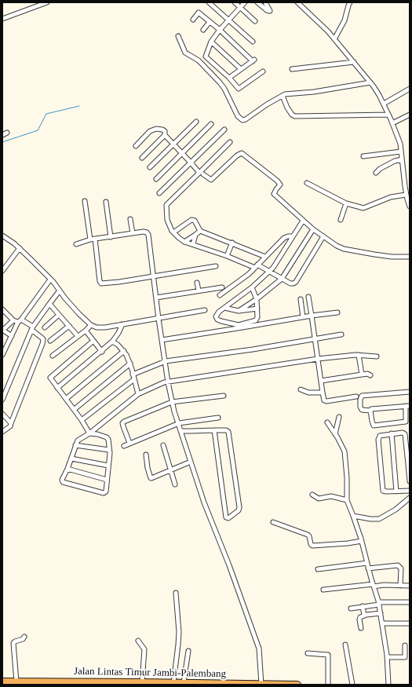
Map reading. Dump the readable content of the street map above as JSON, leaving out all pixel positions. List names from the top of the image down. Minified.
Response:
{"streets":{"highway":["Jalan Lintas Timur Jambi-Palembang"]}}
